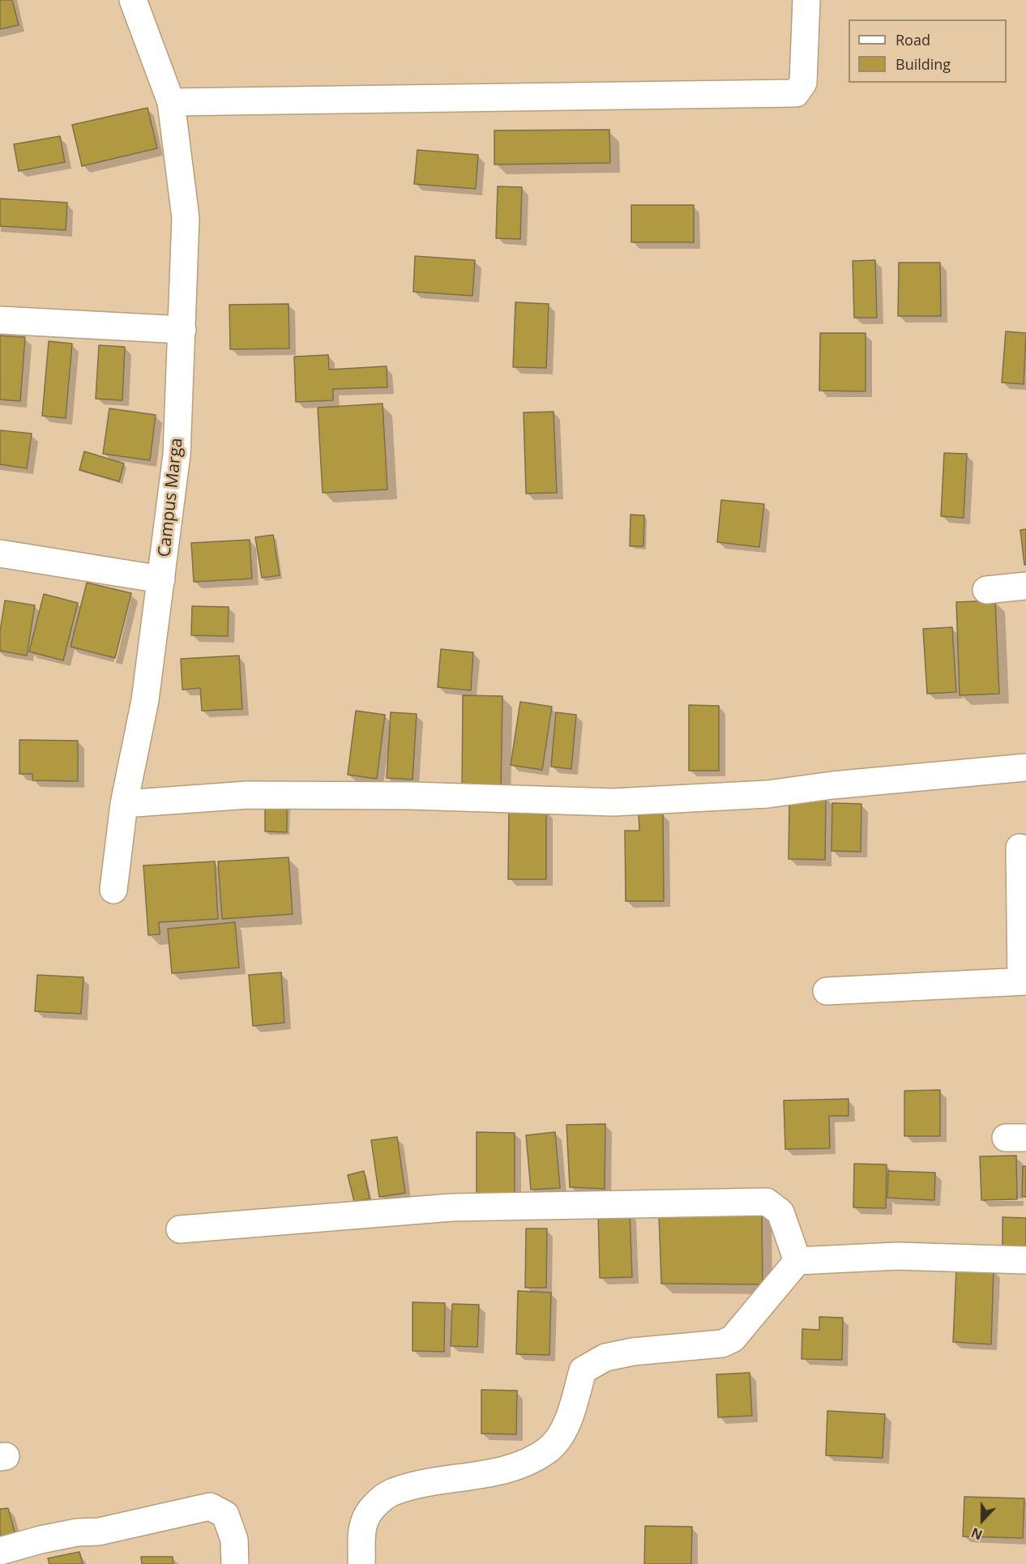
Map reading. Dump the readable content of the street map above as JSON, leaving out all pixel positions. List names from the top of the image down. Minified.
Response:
{"streets":{"street":["Campus Marga"]},"legend":["Road","Building"],"north":"bottom"}
